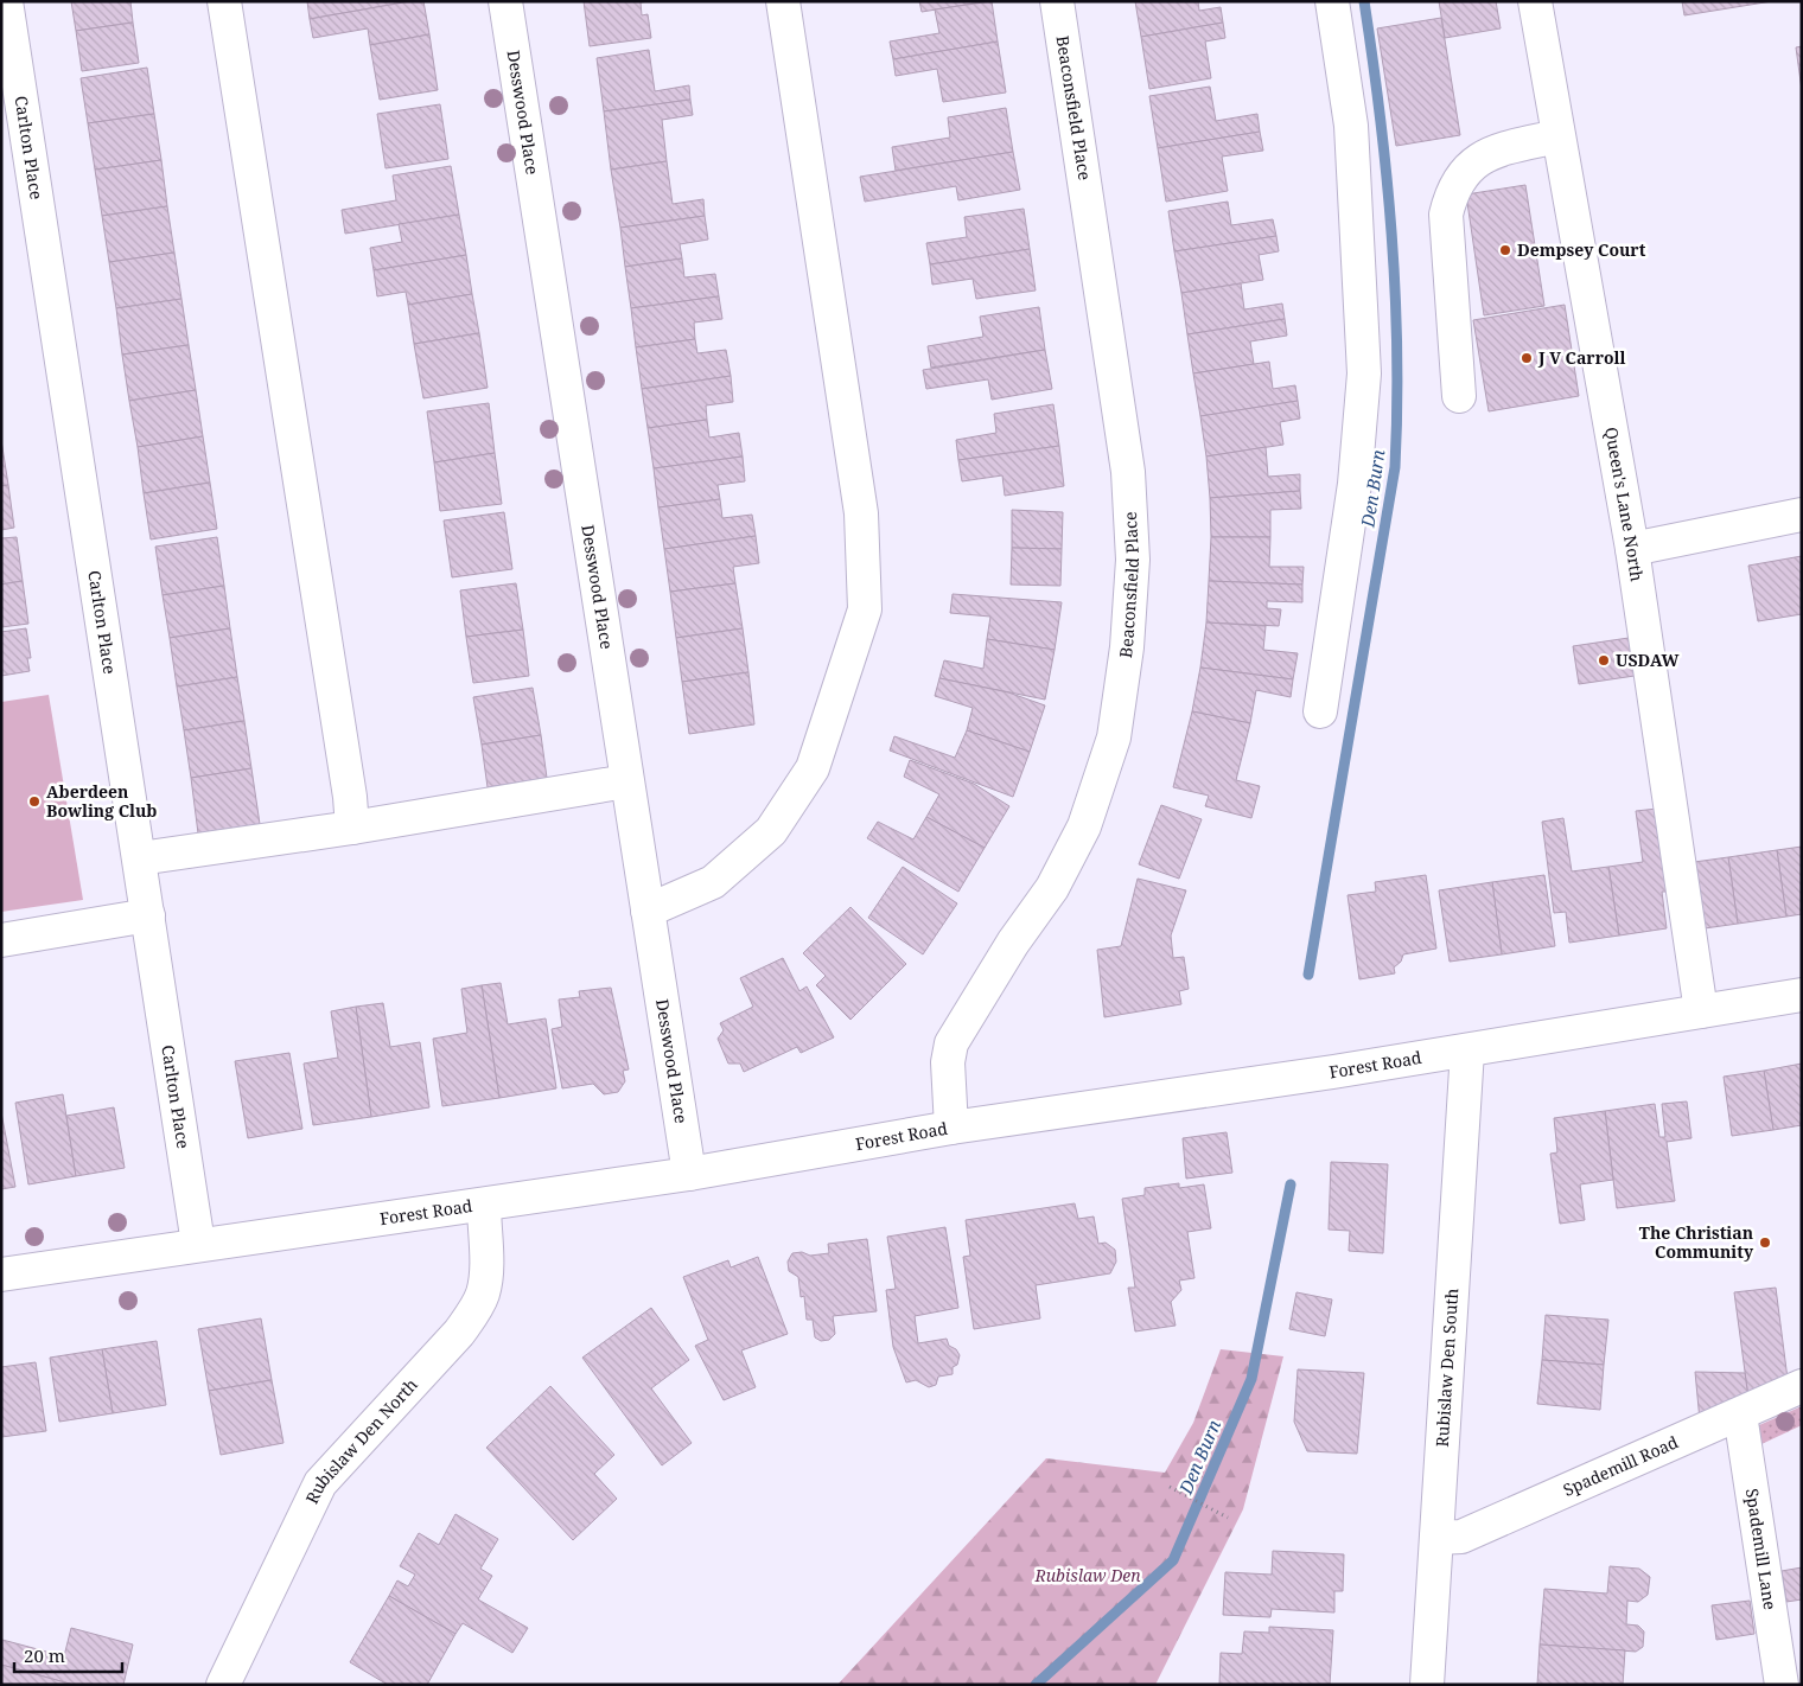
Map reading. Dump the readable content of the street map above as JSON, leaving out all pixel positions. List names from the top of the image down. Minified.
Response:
{"streets":{"street":["Beaconsfield Place","Desswood Place","Carlton Place","Queen's Lane North","Forest Road","Rubislaw Den South","Rubislaw Den North","Spademill Road","Spademill Lane"]},"crossings":[["Beaconsfield Place","Forest Road"],["Desswood Place","Forest Road"],["Carlton Place","Forest Road"],["Queen's Lane North","Forest Road"],["Forest Road","Rubislaw Den South"],["Forest Road","Rubislaw Den North"],["Rubislaw Den South","Spademill Road"],["Spademill Road","Spademill Lane"]],"water":["Den Burn"],"parks":["Rubislaw Den"],"places":["Dempsey Court","J V Carroll","USDAW","Aberdeen Bowling Club","The Christian Community"],"scale_bar":"20 m"}
